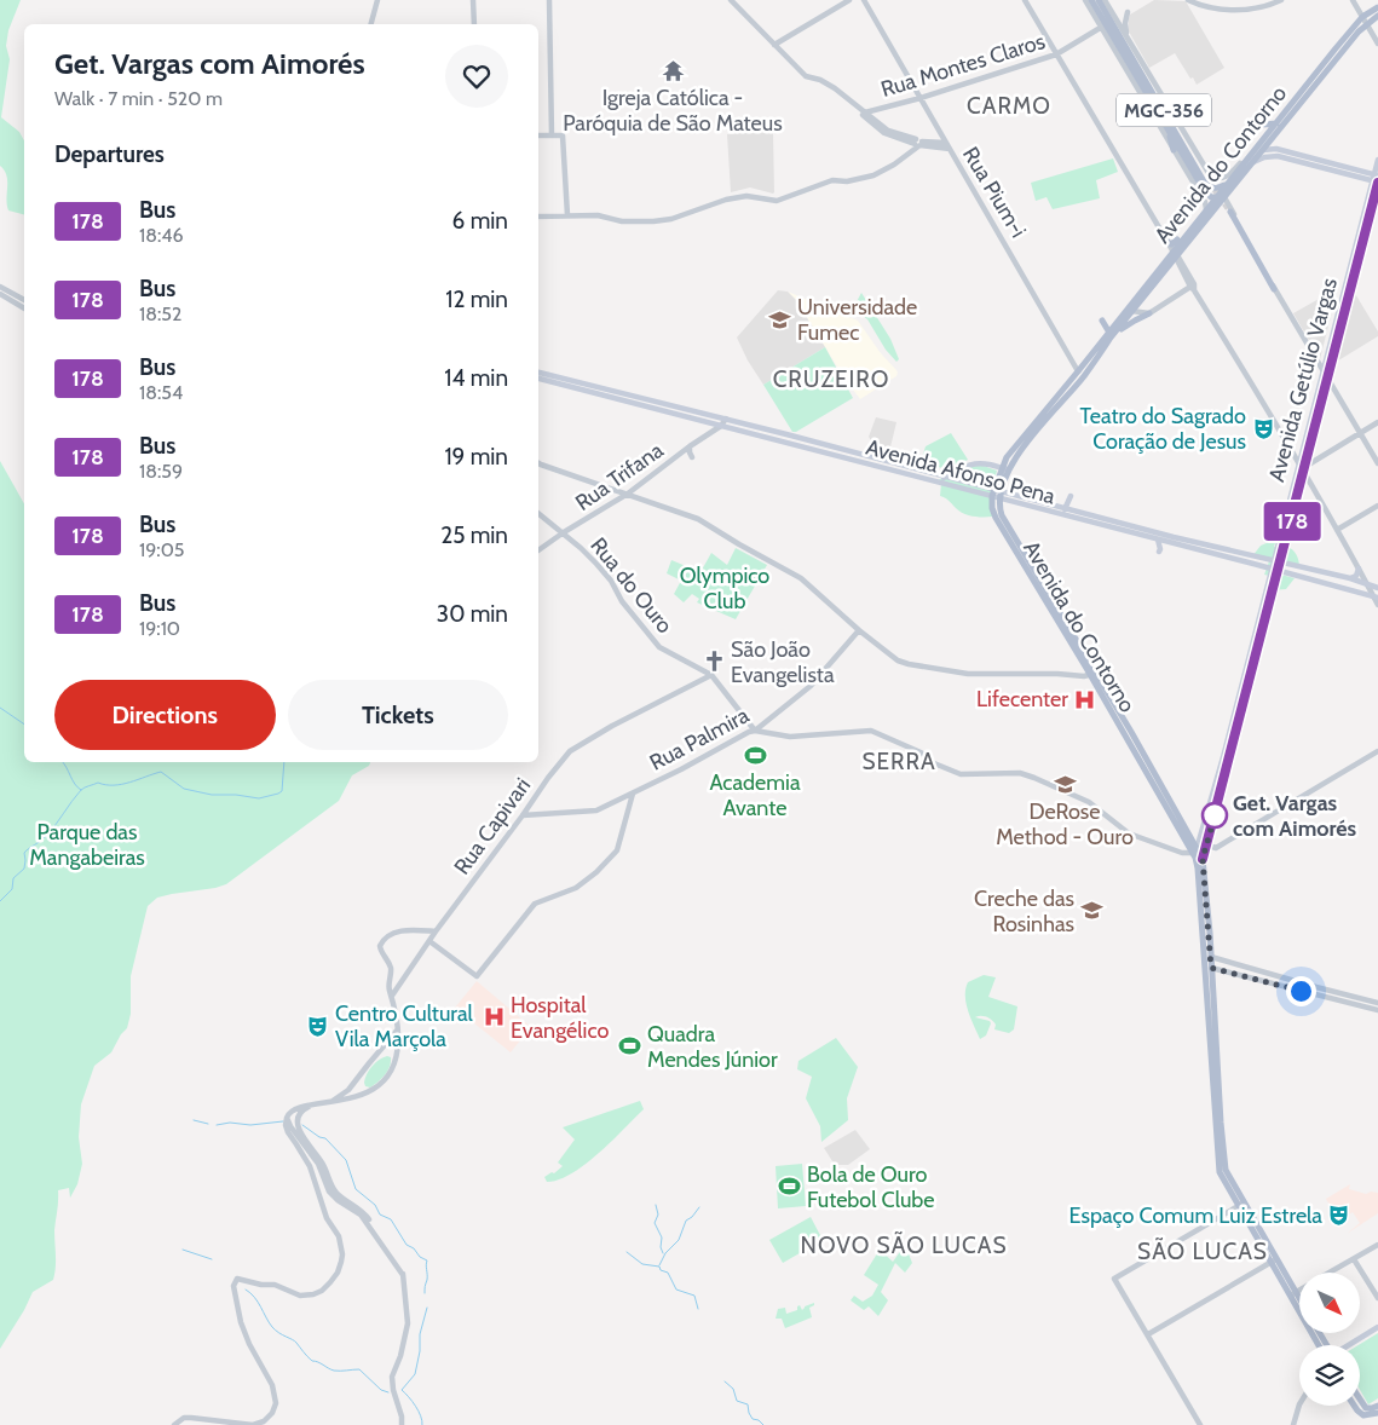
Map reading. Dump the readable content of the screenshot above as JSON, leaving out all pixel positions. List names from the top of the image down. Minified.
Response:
{"streets":{"main road":["MGC-356","Avenida do Contorno","Avenida Getúlio Vargas","Avenida Afonso Pena"],"street":["Rua Montes Claros","Rua Pium-i","Rua Trifana","Rua do Ouro","Rua Palmira","Rua Capivari"]},"crossings":[["Rua Montes Claros","MGC-356"],["Rua Montes Claros","Rua Pium-i"],["MGC-356","Avenida do Contorno"],["Avenida do Contorno","Rua Pium-i"],["Avenida do Contorno","Avenida Getúlio Vargas"],["Avenida do Contorno","Avenida Afonso Pena"],["Avenida Getúlio Vargas","Avenida Afonso Pena"],["Avenida Afonso Pena","Rua Trifana"],["Rua Trifana","Rua do Ouro"],["Rua do Ouro","Rua Palmira"],["Rua do Ouro","Rua Capivari"],["Rua Palmira","Rua Capivari"]],"districts":["CARMO","CRUZEIRO","SERRA","NOVO SÃO LUCAS","SÃO LUCAS"],"parks":["Olympico Club","Parque das Mangabeiras"],"places":{"temple":["Igreja Católica - Paróquia de São Mateus"],"school or university":["Universidade Fumec","DeRose Method - Ouro","Creche das Rosinhas"],"theatre":["Teatro do Sagrado Coração de Jesus","Centro Cultural Vila Marçola","Espaço Comum Luiz Estrela"],"church":["São João Evangelista"],"hospital":["Lifecenter","Hospital Evangélico"],"sports":["Academia Avante","Quadra Mendes Júnior","Bola de Ouro Futebol Clube"],"other":["Get. Vargas com Aimorés"]},"lines":["bus line 178"],"north":"bottom right","page":{"on_map":"178","heading":[["Get. Vargas com Aimorés","Walk · 7 min · 520 m"],"Departures"],"list":[{"mark":"178","name":"Bus","note":"18:46","value":"6 min"},{"mark":"178","name":"Bus","note":"18:52","value":"12 min"},{"mark":"178","name":"Bus","note":"18:54","value":"14 min"},{"mark":"178","name":"Bus","note":"18:59","value":"19 min"},{"mark":"178","name":"Bus","note":"19:05","value":"25 min"},{"mark":"178","name":"Bus","note":"19:10","value":"30 min"}],"buttons":["Directions","Tickets"]}}
